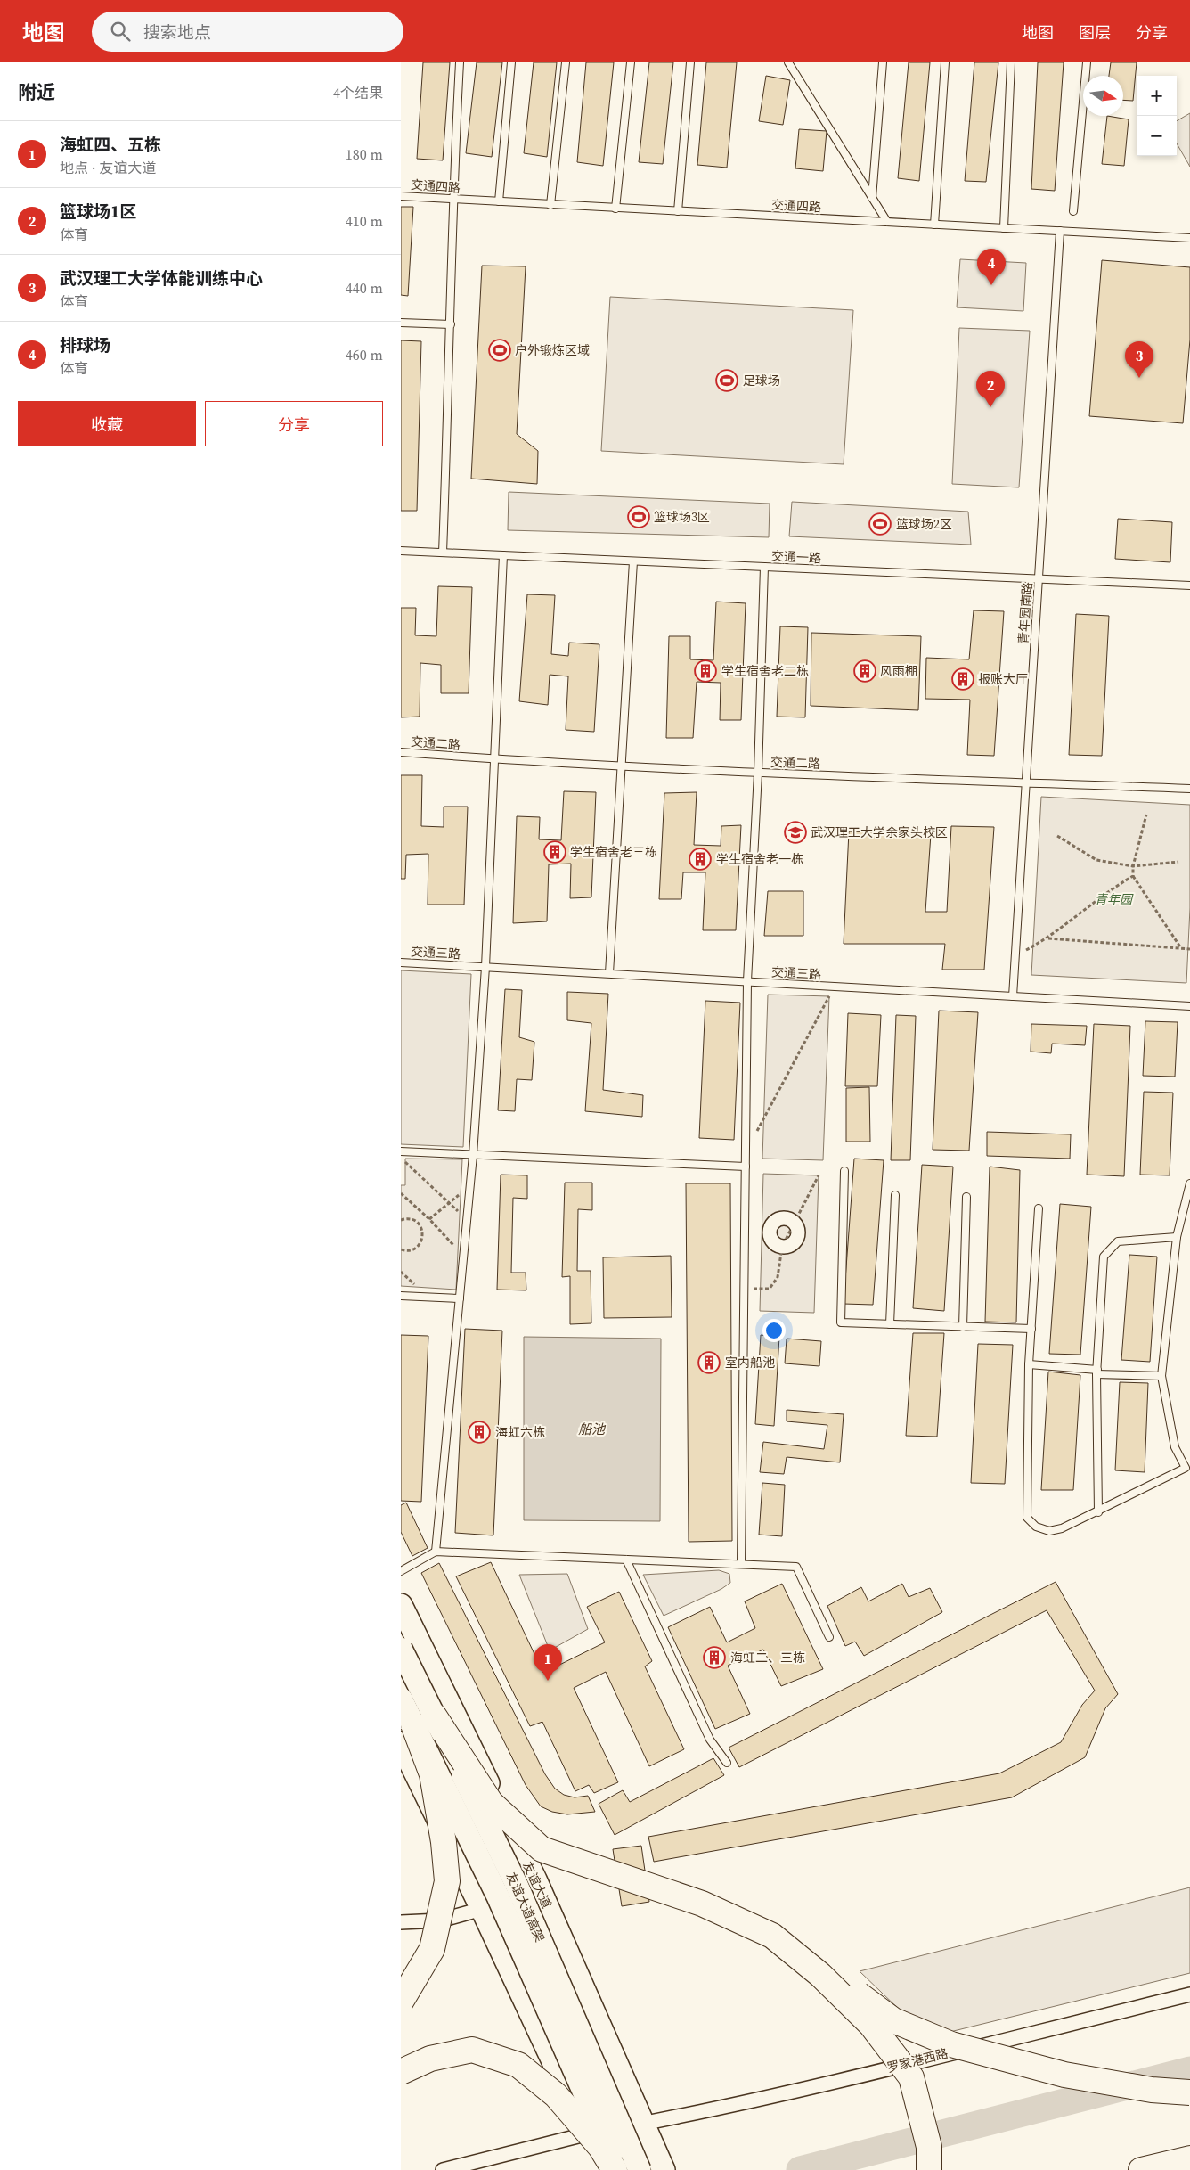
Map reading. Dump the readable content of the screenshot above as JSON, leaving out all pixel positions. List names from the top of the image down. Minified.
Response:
{"streets":{"main road":["友谊大道","友谊大道高架"],"street":["罗家港西路"],"lane":["交通四路","交通一路","青年园南路","交通二路","交通三路"]},"crossings":[["交通四路","青年园南路"],["交通一路","青年园南路"],["青年园南路","交通二路"],["青年园南路","交通三路"],["友谊大道","罗家港西路"]],"water":["船池"],"parks":["青年园"],"places":{"sports":["户外锻炼区域","足球场","篮球场3区","篮球场2区"],"building":["学生宿舍老二栋","风雨棚","报账大厅","学生宿舍老三栋","学生宿舍老一栋","室内船池","海虹六栋","海虹二、三栋"],"school or university":["武汉理工大学余家头校区"]},"north":"right","page":{"header":"地图","search":"搜索地点","nav":["地图","图层","分享"],"heading":["附近","4个结果"],"map_buttons":["+","−"],"list":[{"mark":"1","name":"海虹四、五栋","note":"地点 · 友谊大道","value":"180 m"},{"mark":"2","name":"篮球场1区","note":"体育","value":"410 m"},{"mark":"3","name":"武汉理工大学体能训练中心","note":"体育","value":"440 m"},{"mark":"4","name":"排球场","note":"体育","value":"460 m"}],"pins":["4","3","2","1"],"buttons":["收藏","分享"]}}
